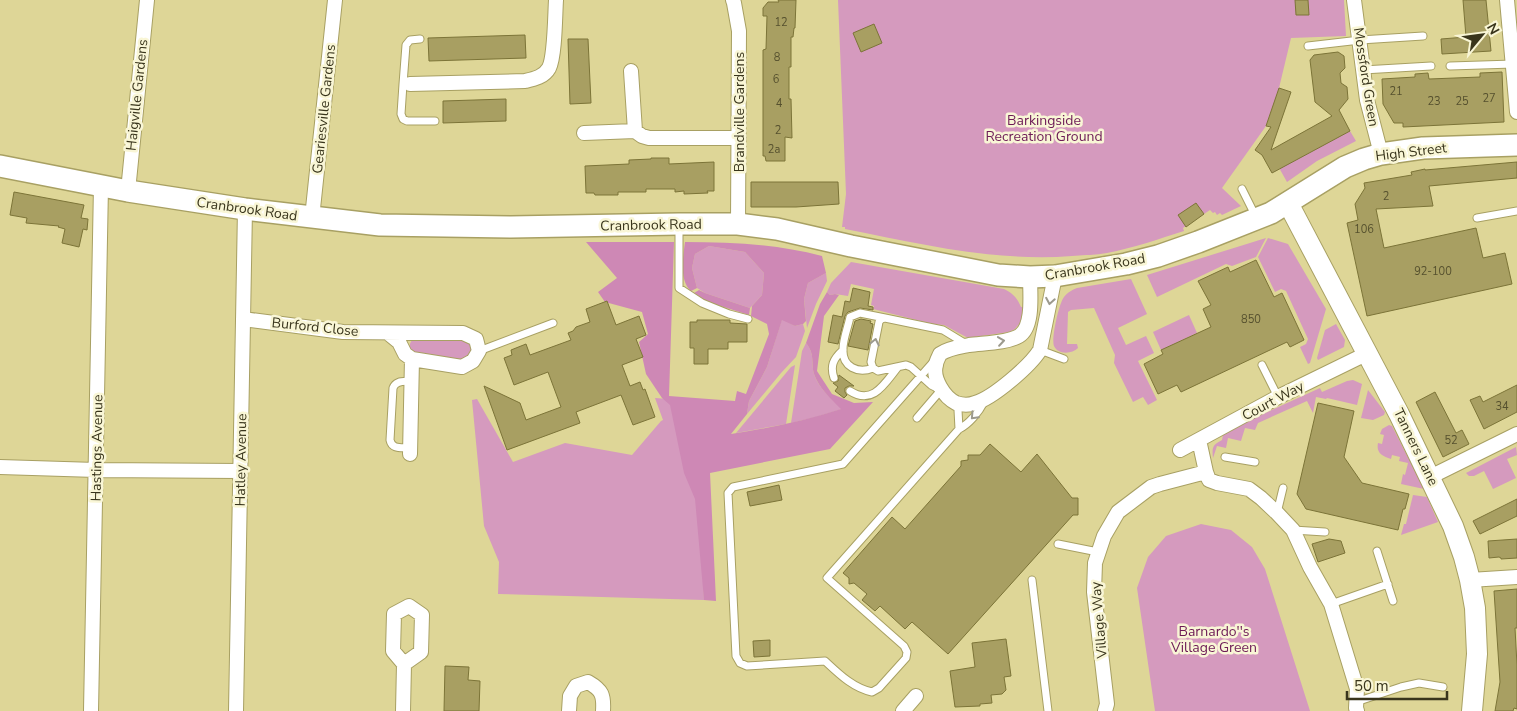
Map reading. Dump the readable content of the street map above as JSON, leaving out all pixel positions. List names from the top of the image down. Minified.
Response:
{"streets":{"main road":["High Street","Cranbrook Road"],"street":["Mossford Green","Haigville Gardens","Geariesville Gardens","Brandville Gardens","Burford Close","Court Way","Tanners Lane","Hastings Avenue","Hatley Avenue","Village Way"]},"crossings":[["Mossford Green","High Street"],["Haigville Gardens","Cranbrook Road"],["Geariesville Gardens","Cranbrook Road"],["Brandville Gardens","Cranbrook Road"],["High Street","Cranbrook Road"],["High Street","Tanners Lane"],["Cranbrook Road","Tanners Lane"],["Cranbrook Road","Hastings Avenue"],["Cranbrook Road","Hatley Avenue"],["Burford Close","Hatley Avenue"],["Court Way","Tanners Lane"]],"parks":["Barkingside Recreation Ground","Barnardo''s Village Green"],"house_numbers":["12","8","6","21","27","23","25","4","2","2a","2","106","92-100","850","34","52"],"scale_bar":"50 m","north":"top right"}
